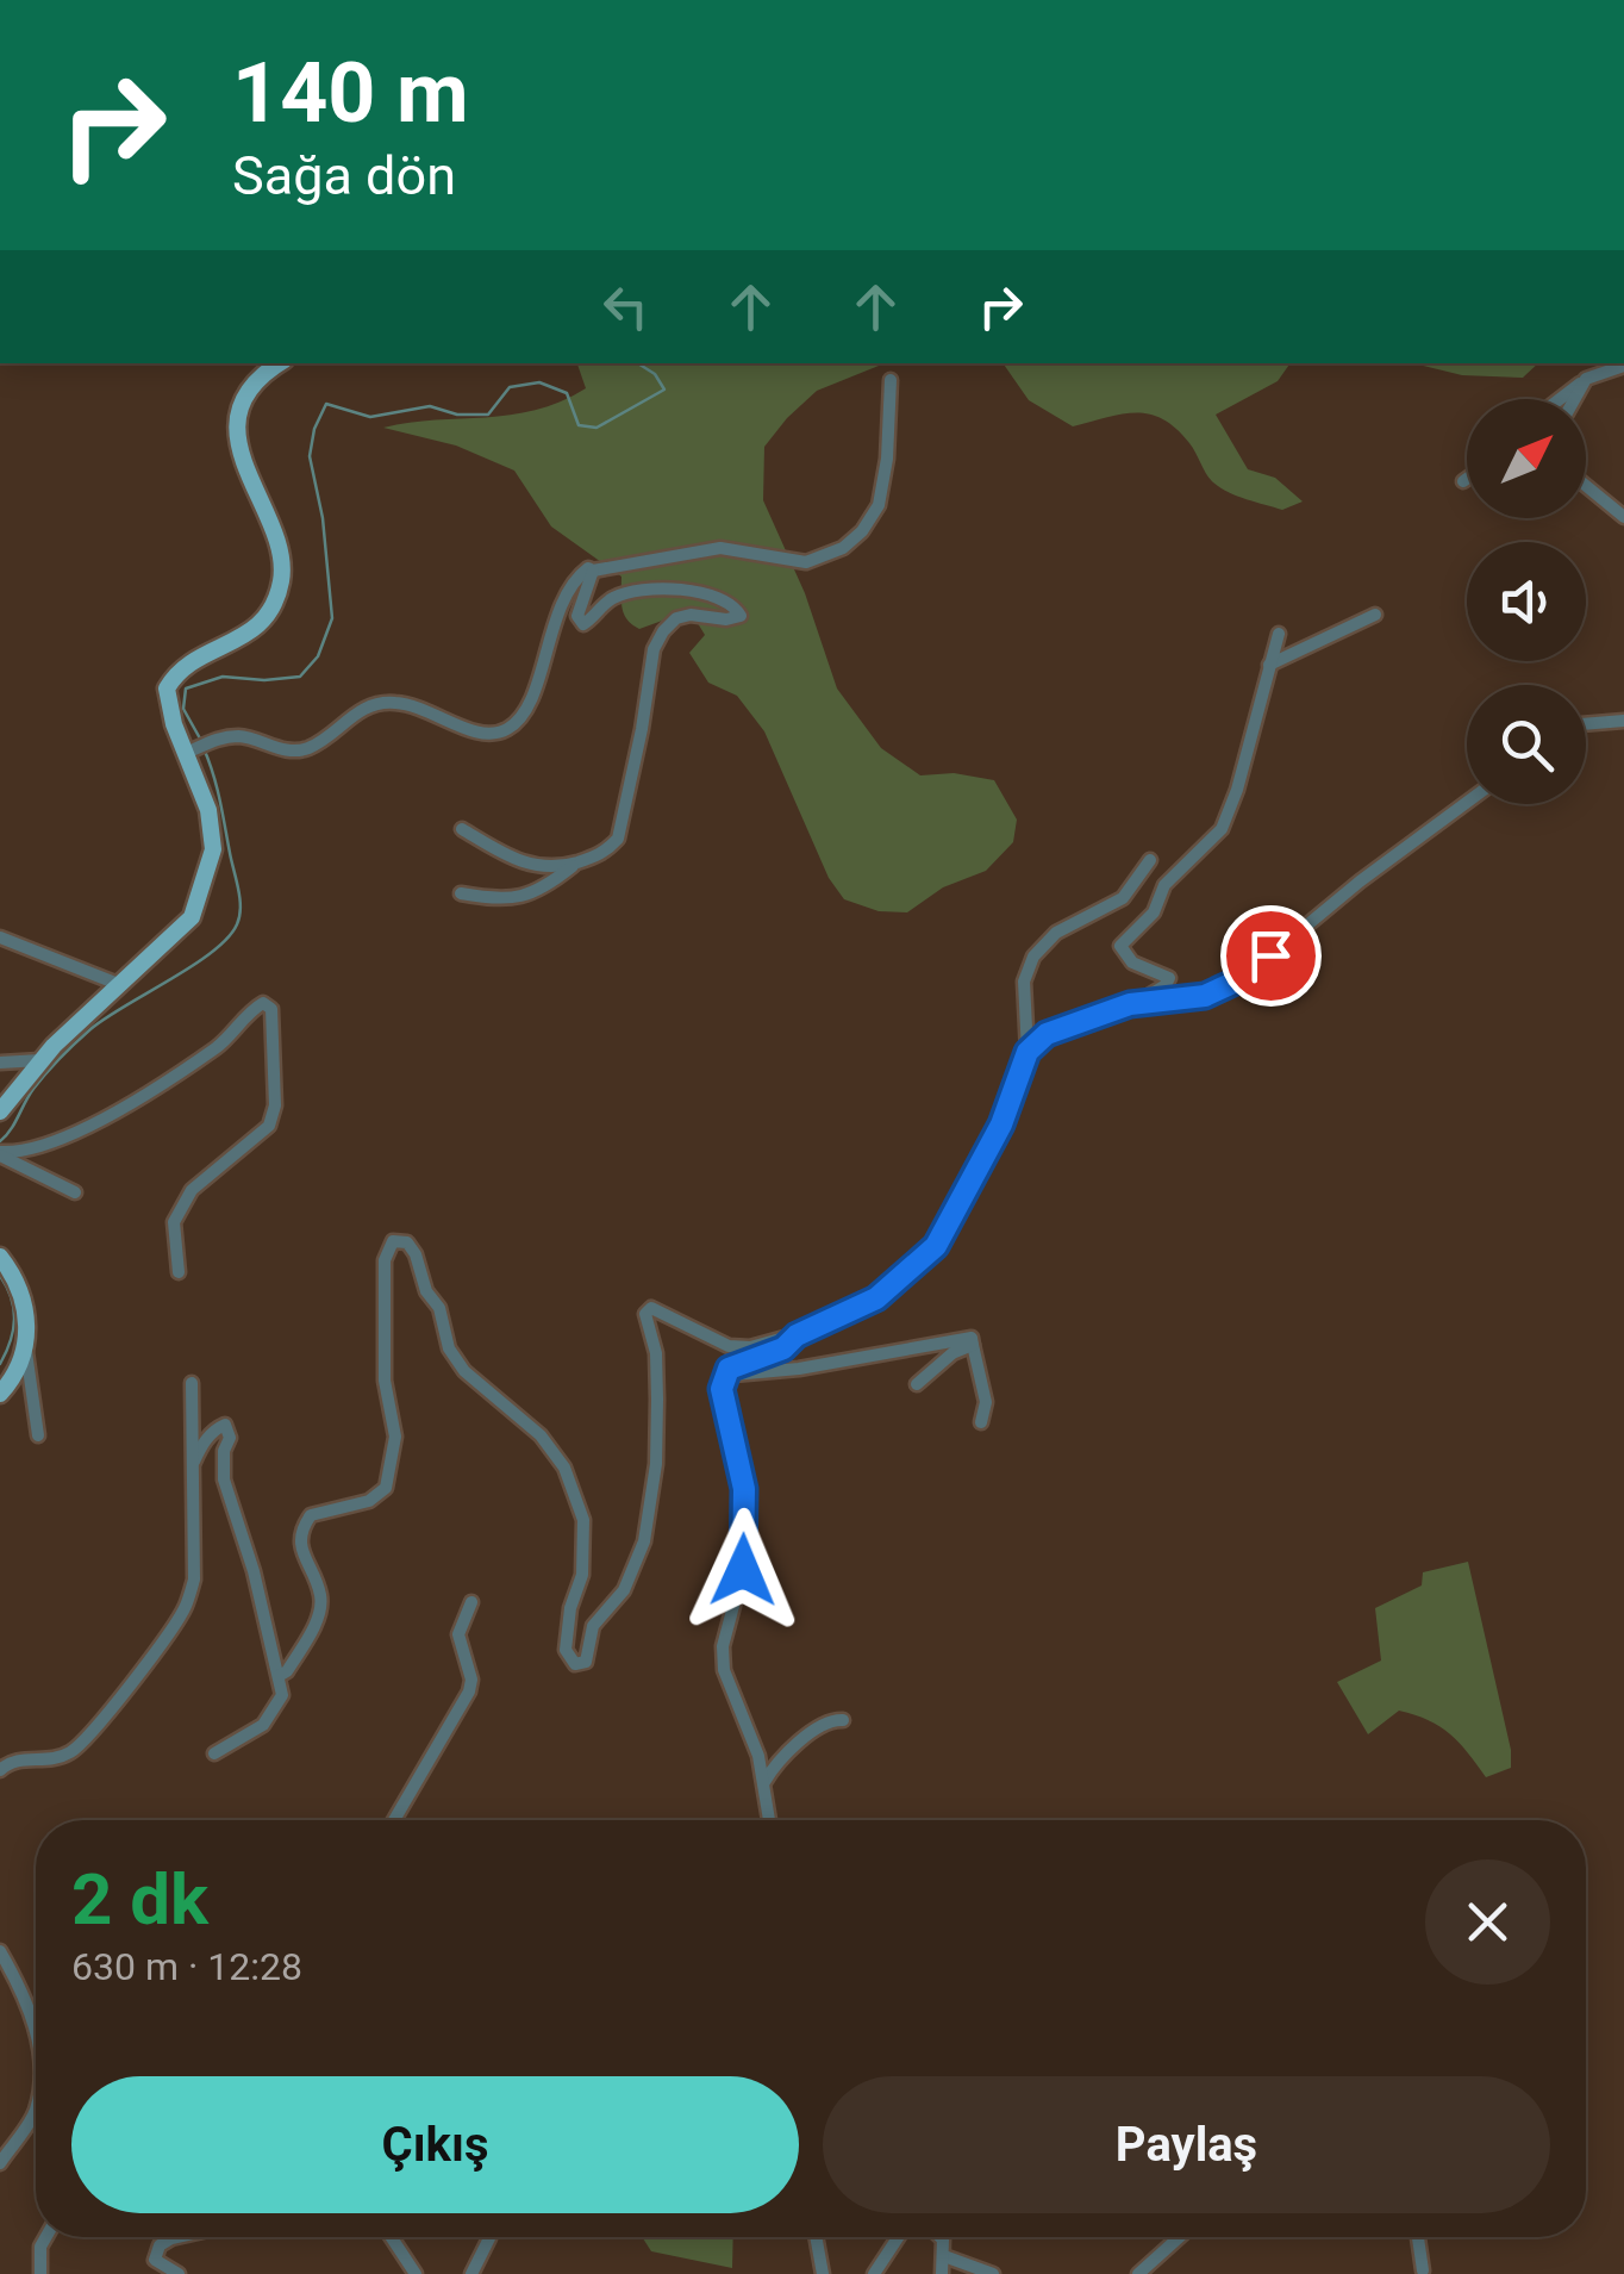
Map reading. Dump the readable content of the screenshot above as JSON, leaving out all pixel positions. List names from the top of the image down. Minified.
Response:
{"north":"top right","page":{"turn":["140 m","Sağa dön"],"heading":["2 dk","630 m · 12:28"],"buttons":["Çıkış","Paylaş"]}}
